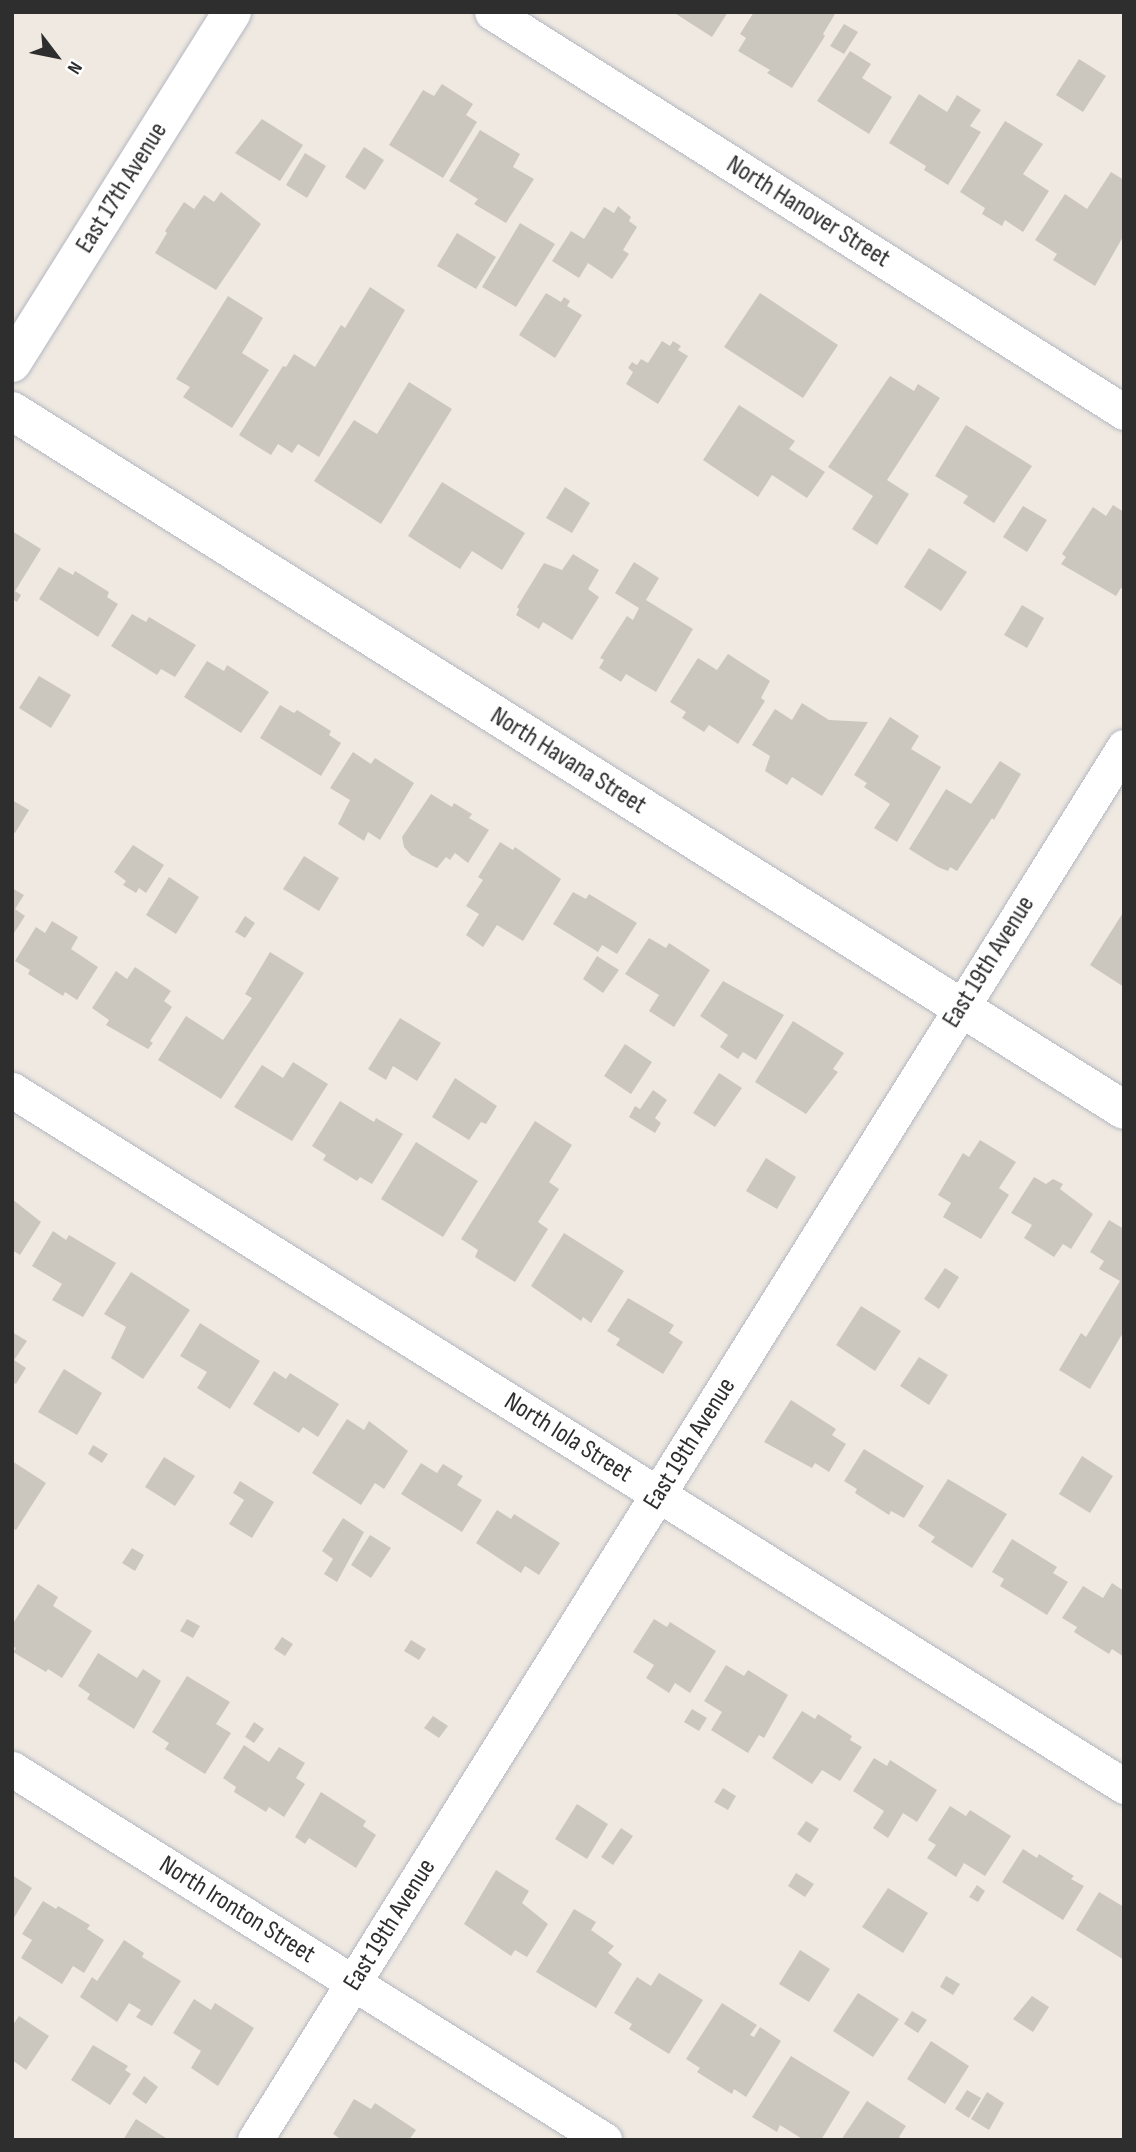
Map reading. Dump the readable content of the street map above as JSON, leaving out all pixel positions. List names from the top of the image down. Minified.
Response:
{"streets":{"street":["East 17th Avenue","North Hanover Street","North Havana Street","East 19th Avenue","North Iola Street","North Ironton Street"]},"crossings":[["North Havana Street","East 19th Avenue"],["East 19th Avenue","North Iola Street"],["East 19th Avenue","North Ironton Street"]],"north":"bottom right"}
